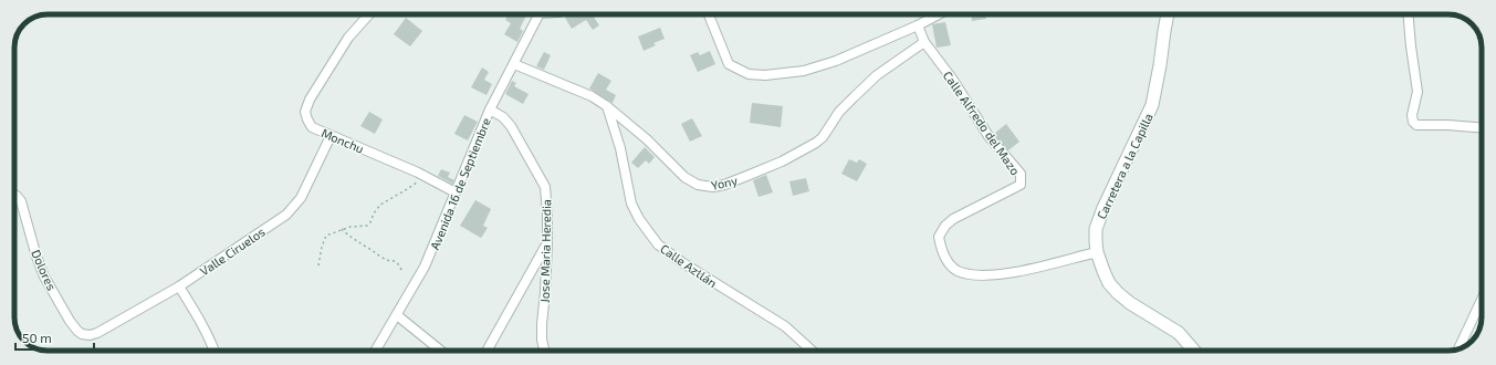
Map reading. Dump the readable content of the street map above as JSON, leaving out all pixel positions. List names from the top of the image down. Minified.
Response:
{"streets":{"street":["Calle Alfredo del Mazo","Monchu","Carretera a la Capilla","Yony","Avenida 16 de Septiembre","Valle Ciruelos","Jose Maria Heredia","Calle Aztlán","Dolores"]},"crossings":[["Calle Alfredo del Mazo","Carretera a la Capilla"],["Calle Alfredo del Mazo","Yony"],["Monchu","Avenida 16 de Septiembre"],["Monchu","Valle Ciruelos"],["Yony","Avenida 16 de Septiembre"],["Yony","Calle Aztlán"],["Avenida 16 de Septiembre","Jose Maria Heredia"],["Valle Ciruelos","Dolores"]],"scale_bar":"50 m"}
